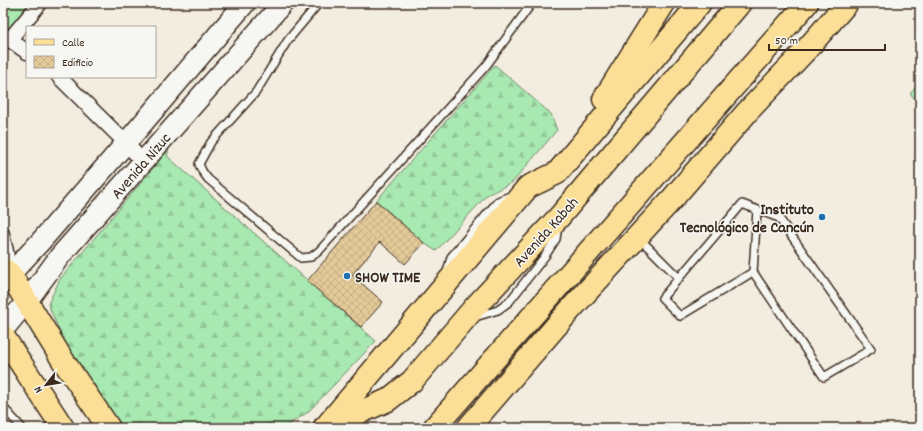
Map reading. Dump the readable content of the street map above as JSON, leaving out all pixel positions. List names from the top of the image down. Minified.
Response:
{"streets":{"main road":["Avenida Kabah"],"street":["Avenida Nizuc"]},"places":["Instituto Tecnológico de Cancún","SHOW TIME"],"legend":["Calle","Edificio"],"scale_bar":"50 m","north":"bottom left"}
